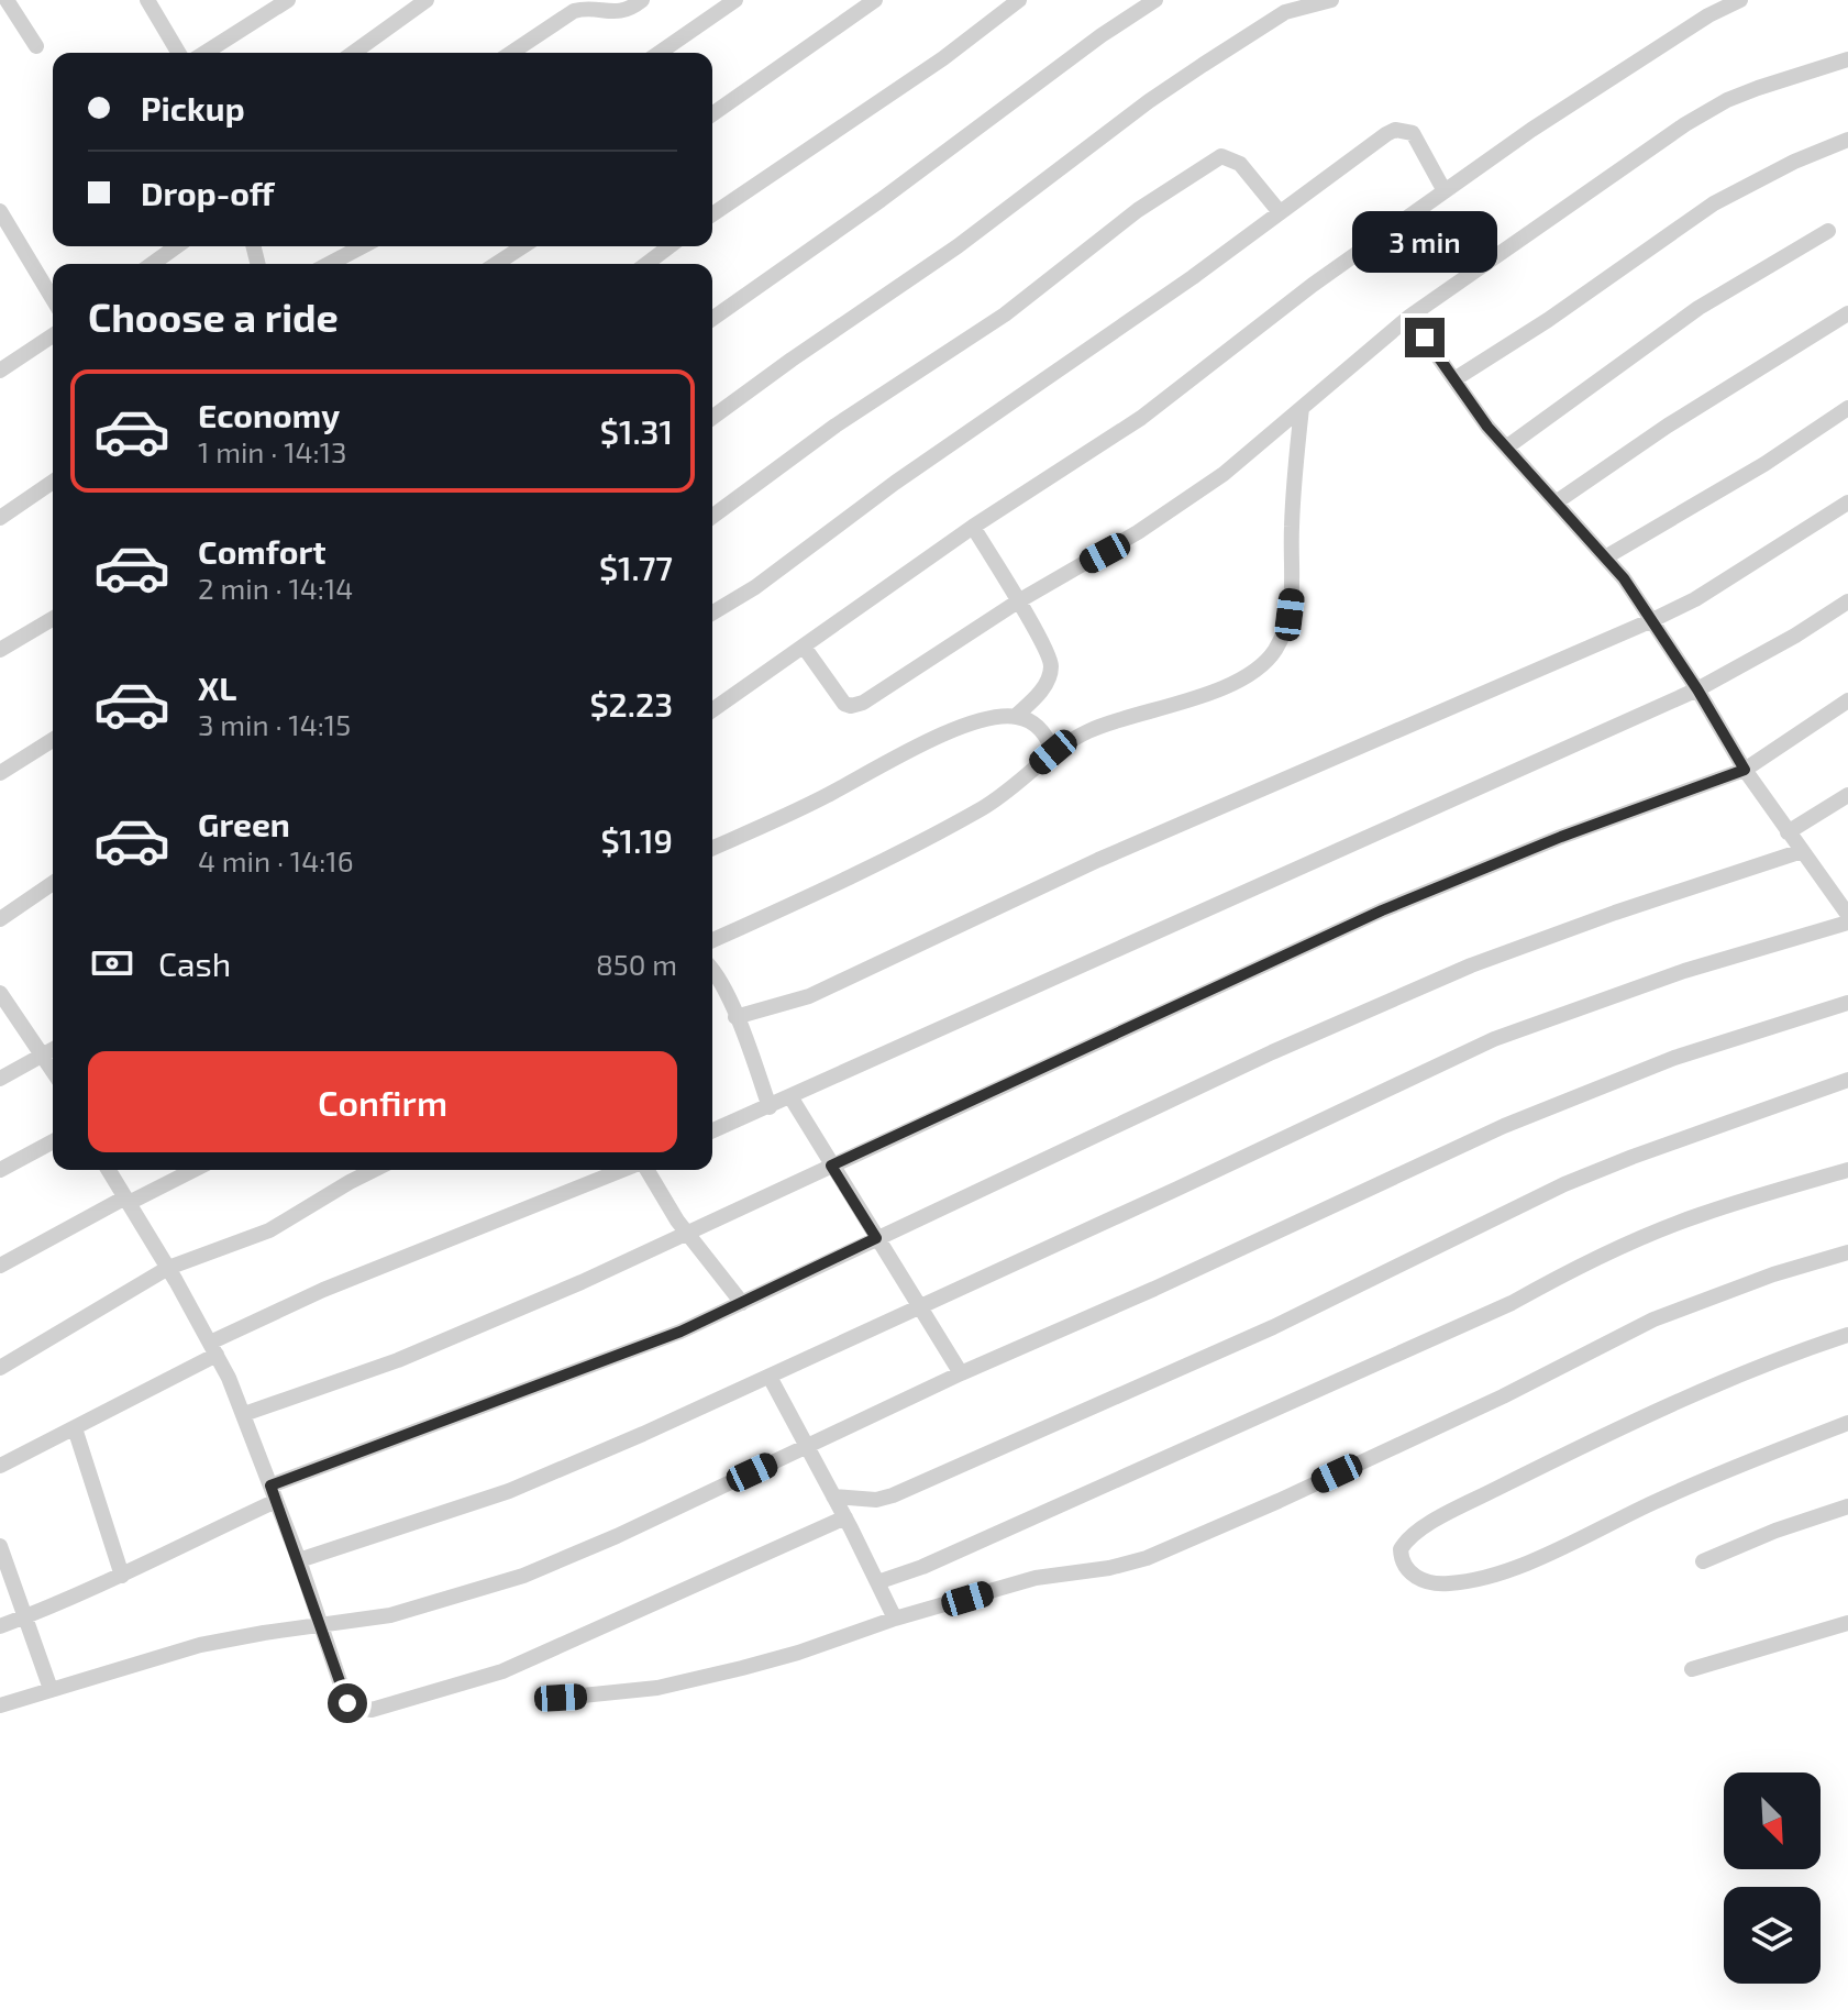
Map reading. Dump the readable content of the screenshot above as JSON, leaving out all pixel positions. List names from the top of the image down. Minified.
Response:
{"north":"bottom right","page":{"banner":["Pickup","Drop-off"],"bubble":"3 min","heading":"Choose a ride","list":[{"name":"Economy","note":"1 min · 14:13","value":"$1.31"},{"name":"Comfort","note":"2 min · 14:14","value":"$1.77"},{"name":"XL","note":"3 min · 14:15","value":"$2.23"},{"name":"Green","note":"4 min · 14:16","value":"$1.19"}],"pay":["Cash","850 m"],"buttons":"Confirm"}}
